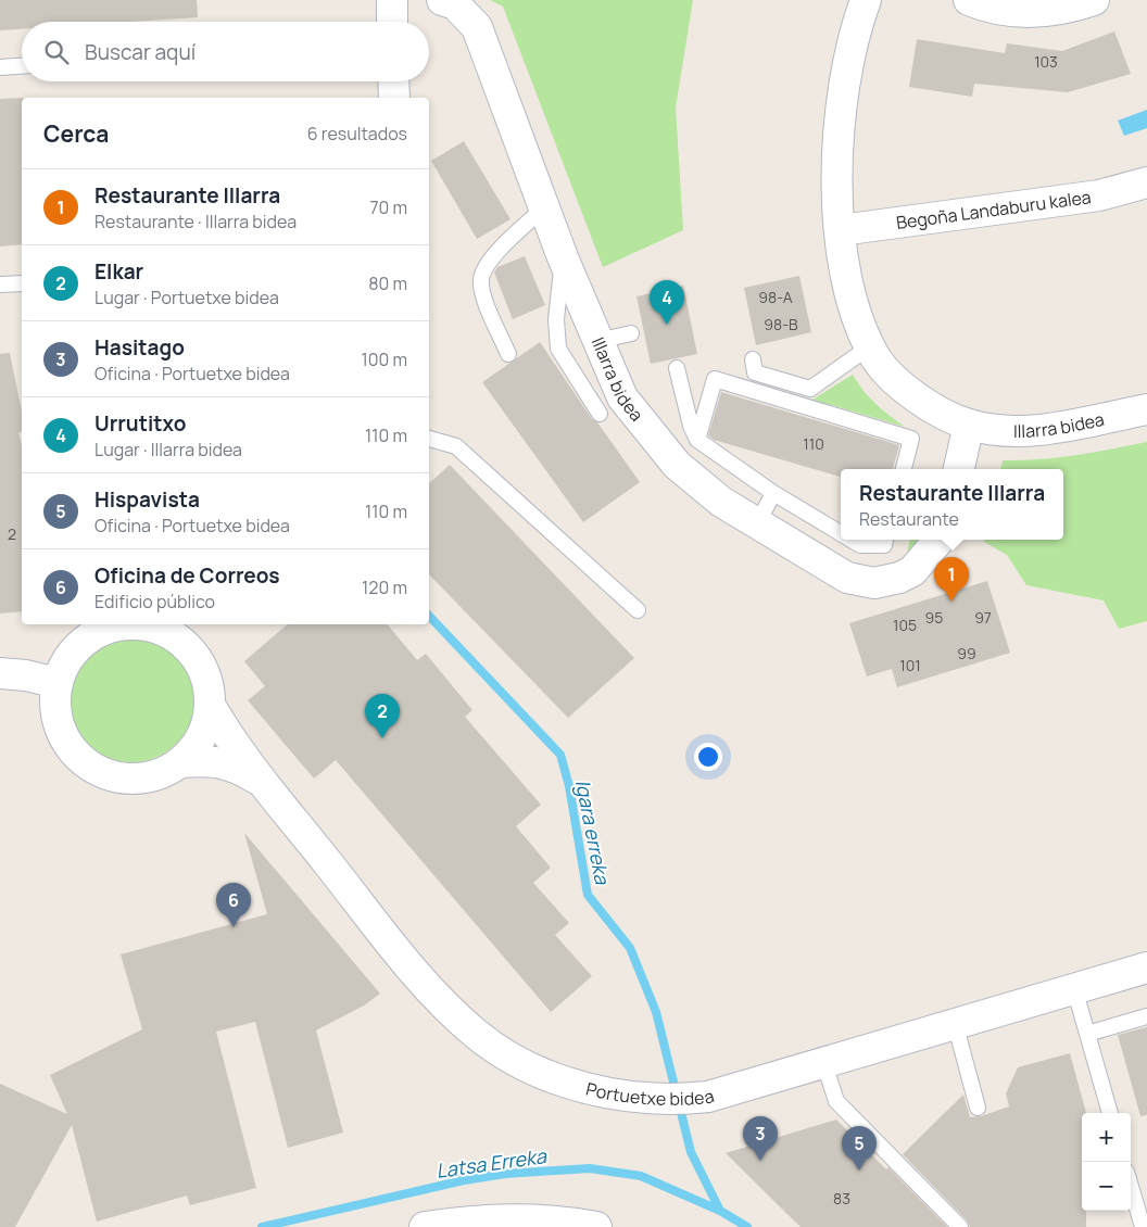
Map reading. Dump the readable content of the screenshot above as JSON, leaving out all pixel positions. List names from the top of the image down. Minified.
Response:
{"streets":{"street":["Begoña Landaburu kalea","Illarra bidea","Portuetxe bidea"]},"crossings":[["Begoña Landaburu kalea","Illarra bidea"]],"water":["Igara erreka","Latsa Erreka"],"house_numbers":["103","98-A","98-B","110","2","95","97","105","99","101","83"],"page":{"search":"Buscar aquí","heading":["Cerca","6 resultados"],"list":[{"mark":"1","name":"Restaurante Illarra","note":"Restaurante · Illarra bidea","value":"70 m"},{"mark":"2","name":"Elkar","note":"Lugar · Portuetxe bidea","value":"80 m"},{"mark":"3","name":"Hasitago","note":"Oficina · Portuetxe bidea","value":"100 m"},{"mark":"4","name":"Urrutitxo","note":"Lugar · Illarra bidea","value":"110 m"},{"mark":"5","name":"Hispavista","note":"Oficina · Portuetxe bidea","value":"110 m"},{"mark":"6","name":"Oficina de Correos","note":"Edificio público","value":"120 m"}],"pins":["4","1","2","6","3","5"],"popup":["Restaurante Illarra","Restaurante"],"map_buttons":["+","−"]}}
